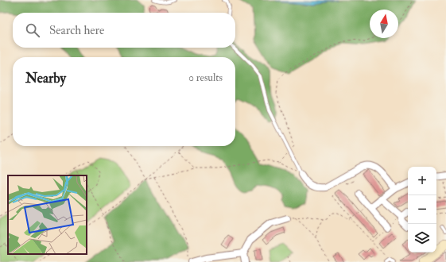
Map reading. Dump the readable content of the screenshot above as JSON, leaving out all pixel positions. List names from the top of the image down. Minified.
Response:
{"north":"top","page":{"search":"Search here","heading":["Nearby","0 results"],"map_buttons":["+","−"]}}
